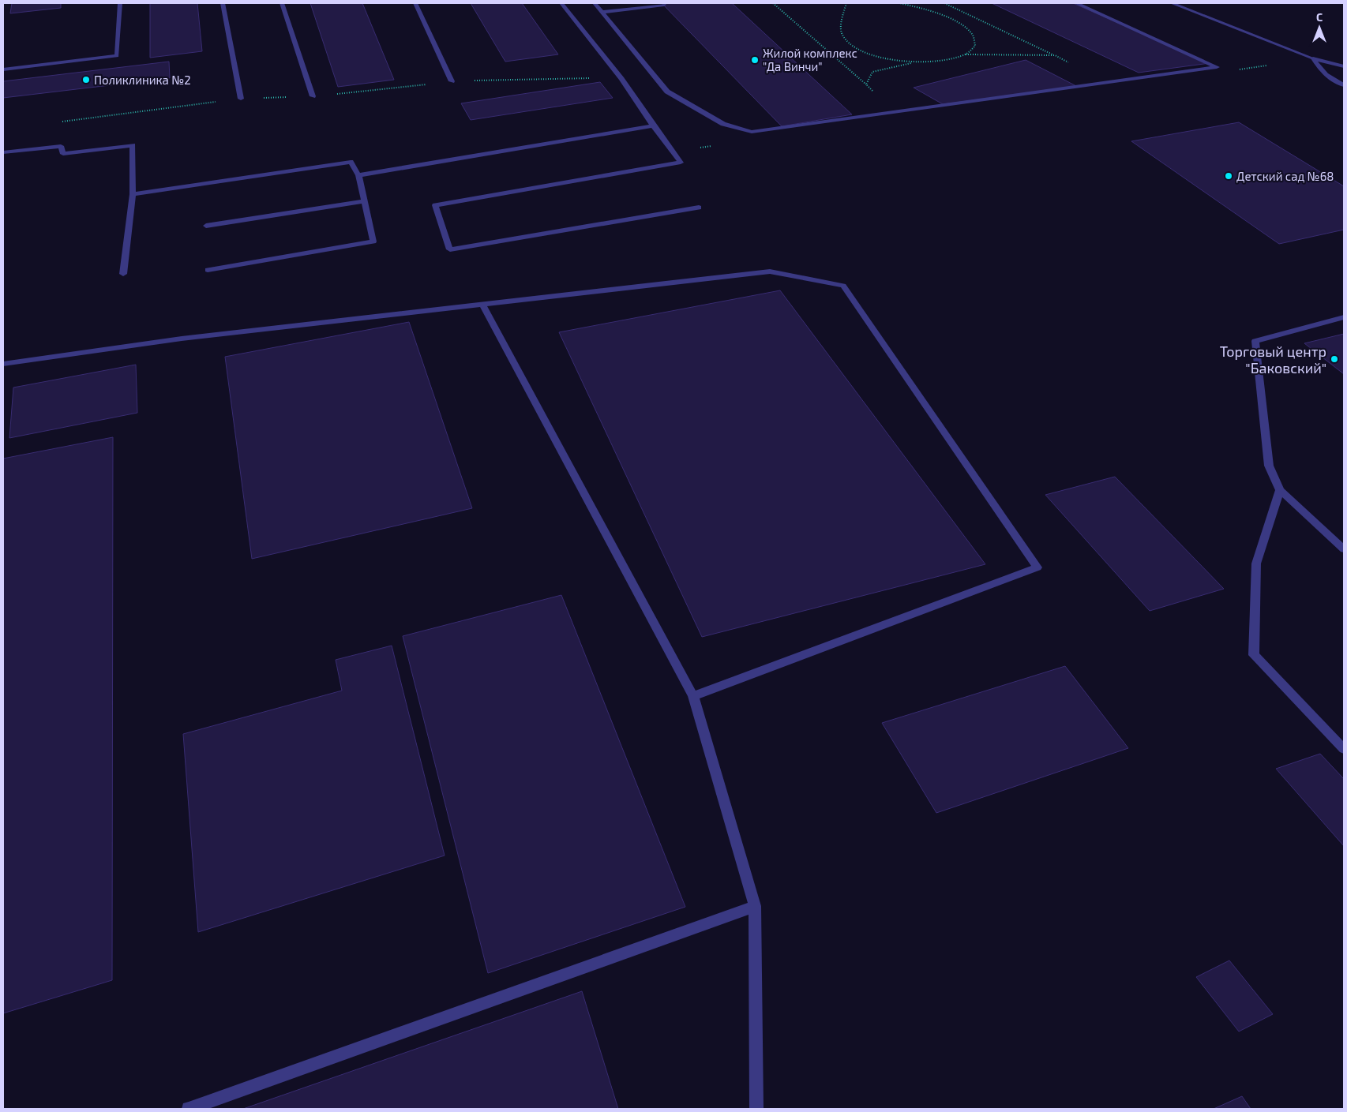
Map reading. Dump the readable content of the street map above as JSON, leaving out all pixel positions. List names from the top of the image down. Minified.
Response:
{"places":["Жилой комплекс \"Да Винчи\"","Поликлиника №2","Детский сад №68","Торговый центр \"Баковский\""],"north":"top"}
